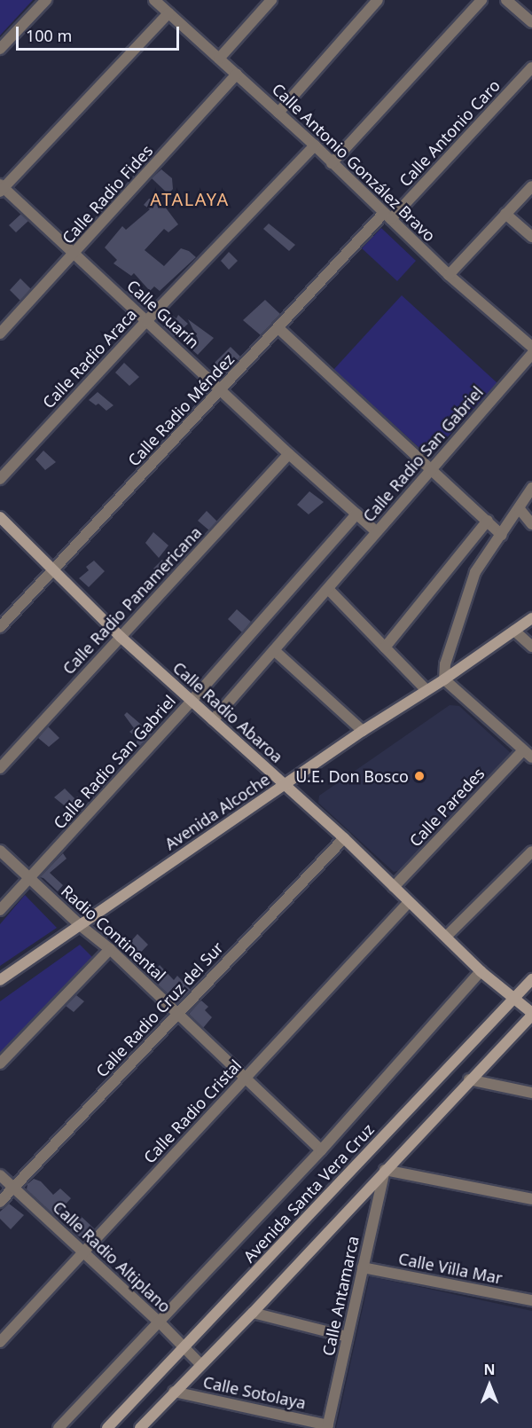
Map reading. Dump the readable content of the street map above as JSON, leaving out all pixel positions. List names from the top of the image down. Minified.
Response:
{"streets":{"street":["Calle Antonio Caro","Calle Antonio González Bravo","Calle Radio Fides","Calle Guarín","Calle Radio Araca","Calle Radio Méndez","Calle Radio San Gabriel","Calle Radio Panamericana","Calle Radio Abaroa","Calle Paredes","Avenida Alcoche","Radio Continental","Calle Radio Cruz del Sur","Calle Radio Cristal","Avenida Santa Vera Cruz","Calle Radio Altiplano","Calle Villa Mar","Calle Antamarca","Calle Sotolaya"]},"crossings":[["Calle Antonio Caro","Calle Antonio González Bravo"],["Calle Antonio Caro","Calle Radio Méndez"],["Calle Antonio González Bravo","Calle Radio Fides"],["Calle Antonio González Bravo","Calle Radio Araca"],["Calle Antonio González Bravo","Calle Radio Méndez"],["Calle Radio Fides","Calle Guarín"],["Calle Guarín","Calle Radio Araca"],["Calle Guarín","Calle Radio Méndez"],["Calle Guarín","Calle Radio San Gabriel"],["Calle Guarín","Calle Radio Panamericana"],["Calle Radio Méndez","Calle Radio Abaroa"],["Calle Radio San Gabriel","Calle Radio Abaroa"],["Calle Radio San Gabriel","Radio Continental"],["Calle Radio Panamericana","Calle Radio Abaroa"],["Calle Radio Abaroa","Calle Paredes"],["Calle Radio Abaroa","Avenida Alcoche"],["Calle Radio Abaroa","Calle Radio Cruz del Sur"],["Calle Radio Abaroa","Calle Radio Cristal"],["Calle Radio Abaroa","Avenida Santa Vera Cruz"],["Avenida Alcoche","Radio Continental"],["Radio Continental","Calle Radio Cruz del Sur"],["Radio Continental","Calle Radio Cristal"],["Calle Radio Cruz del Sur","Calle Radio Altiplano"],["Calle Radio Cristal","Calle Radio Altiplano"],["Avenida Santa Vera Cruz","Calle Radio Altiplano"],["Calle Villa Mar","Calle Antamarca"],["Calle Antamarca","Calle Sotolaya"]],"districts":["ATALAYA"],"places":["U.E. Don Bosco"],"scale_bar":"100 m","north":"top"}
